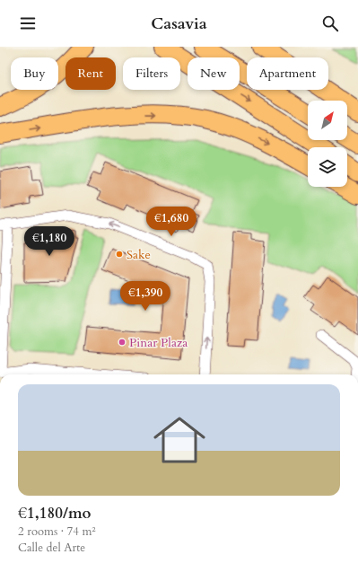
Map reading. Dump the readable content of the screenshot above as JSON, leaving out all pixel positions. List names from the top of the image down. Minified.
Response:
{"places":["Sake","Pinar Plaza"],"north":"top right","page":{"header":"Casavia","chip":["Buy","Rent","Filters","New","Apartment"],"price":["€1,680","€1,180","€1,390"],"list":[{"name":"€1,180/mo","note":"2 rooms · 74 m² · Calle del Arte"}]}}
